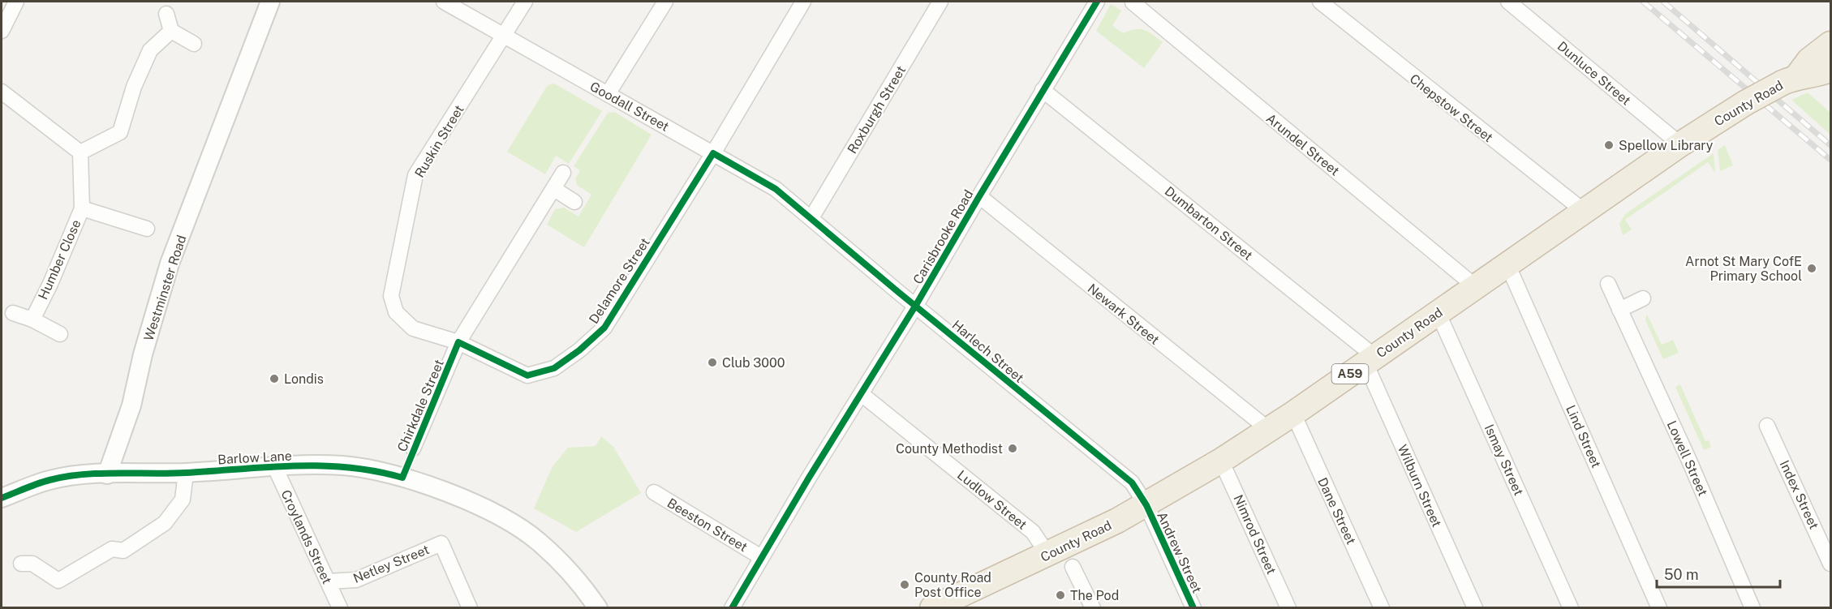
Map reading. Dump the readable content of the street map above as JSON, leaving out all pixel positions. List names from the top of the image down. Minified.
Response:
{"streets":{"highway":["County Road","A59"],"street":["Dunluce Street","Goodall Street","Chepstow Street","Roxburgh Street","Ruskin Street","Arundel Street","Dumbarton Street","Carisbrooke Road","Humber Close","Delamore Street","Westminster Road","Newark Street","Harlech Street","Chirkdale Street","Lind Street","Barlow Lane","Lowell Street","Ismay Street","Wilburn Street","Index Street","Ludlow Street","Dane Street","Beeston Street","Nimrod Street","Croylands Street","Andrew Street","Netley Street"]},"crossings":[["Dunluce Street","County Road"],["County Road","Chepstow Street"],["County Road","Arundel Street"],["County Road","Dumbarton Street"],["County Road","Newark Street"],["County Road","Harlech Street"],["County Road","Lind Street"],["County Road","Ismay Street"],["County Road","Wilburn Street"],["County Road","Ludlow Street"],["County Road","Dane Street"],["County Road","Nimrod Street"],["County Road","Andrew Street"],["Goodall Street","Roxburgh Street"],["Goodall Street","Ruskin Street"],["Goodall Street","Delamore Street"],["Goodall Street","Harlech Street"],["Roxburgh Street","Harlech Street"],["Ruskin Street","Delamore Street"],["Ruskin Street","Chirkdale Street"],["Dumbarton Street","Carisbrooke Road"],["Dumbarton Street","Wilburn Street"],["Carisbrooke Road","Newark Street"],["Carisbrooke Road","Harlech Street"],["Carisbrooke Road","Ludlow Street"],["Carisbrooke Road","Beeston Street"],["Delamore Street","Chirkdale Street"],["Westminster Road","Barlow Lane"],["Harlech Street","Andrew Street"],["Barlow Lane","Croylands Street"],["Croylands Street","Netley Street"]],"places":["Spellow Library","Arnot St Mary CofE Primary School","Club 3000","Londis","County Methodist","County Road Post Office","The Pod"],"scale_bar":"50 m"}
